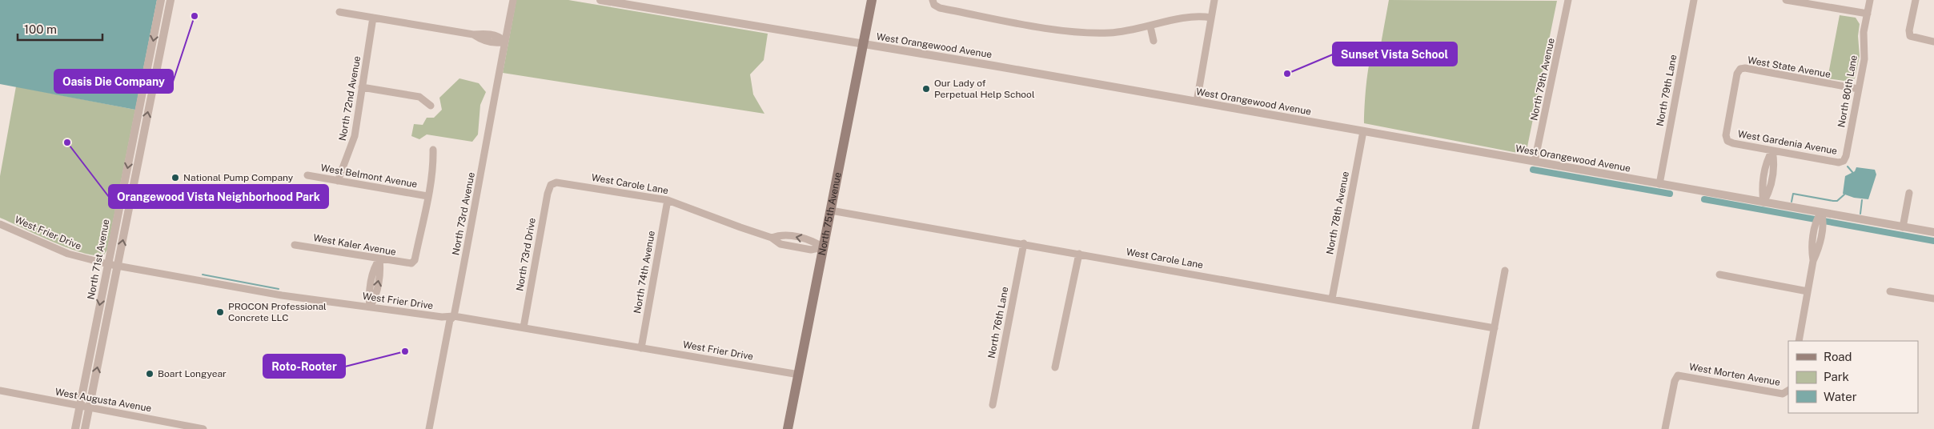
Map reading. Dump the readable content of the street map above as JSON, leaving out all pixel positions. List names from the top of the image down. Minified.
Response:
{"streets":{"main road":["North 75th Avenue"],"street":["West Orangewood Avenue","West State Avenue","North 79th Avenue","North 79th Lane","North 80th Lane","North 72nd Avenue","West Gardenia Avenue","West Belmont Avenue","West Carole Lane","North 78th Avenue","North 73rd Avenue","West Frier Drive","West Kaler Avenue","North 73rd Drive","North 71st Avenue","North 74th Avenue","North 76th Lane","West Morten Avenue","West Augusta Avenue"]},"crossings":[["West Orangewood Avenue","North 79th Avenue"],["West Orangewood Avenue","North 79th Lane"],["West Orangewood Avenue","North 78th Avenue"],["West Orangewood Avenue","North 75th Avenue"],["West State Avenue","North 80th Lane"],["West State Avenue","West Gardenia Avenue"],["North 80th Lane","West Gardenia Avenue"],["North 72nd Avenue","West Belmont Avenue"],["West Belmont Avenue","West Kaler Avenue"],["West Carole Lane","North 78th Avenue"],["West Carole Lane","North 75th Avenue"],["West Carole Lane","North 73rd Drive"],["West Carole Lane","North 74th Avenue"],["West Carole Lane","North 76th Lane"],["North 73rd Avenue","West Frier Drive"],["North 75th Avenue","West Frier Drive"],["West Frier Drive","North 73rd Drive"],["West Frier Drive","North 71st Avenue"],["West Frier Drive","North 74th Avenue"],["North 71st Avenue","West Augusta Avenue"]],"places":["Oasis Die Company","Sunset Vista School","Our Lady of Perpetual Help School","Orangewood Vista Neighborhood Park","National Pump Company","PROCON Professional Concrete LLC","Roto-Rooter","Boart Longyear"],"legend":["Road","Park","Water"],"scale_bar":"100 m"}
